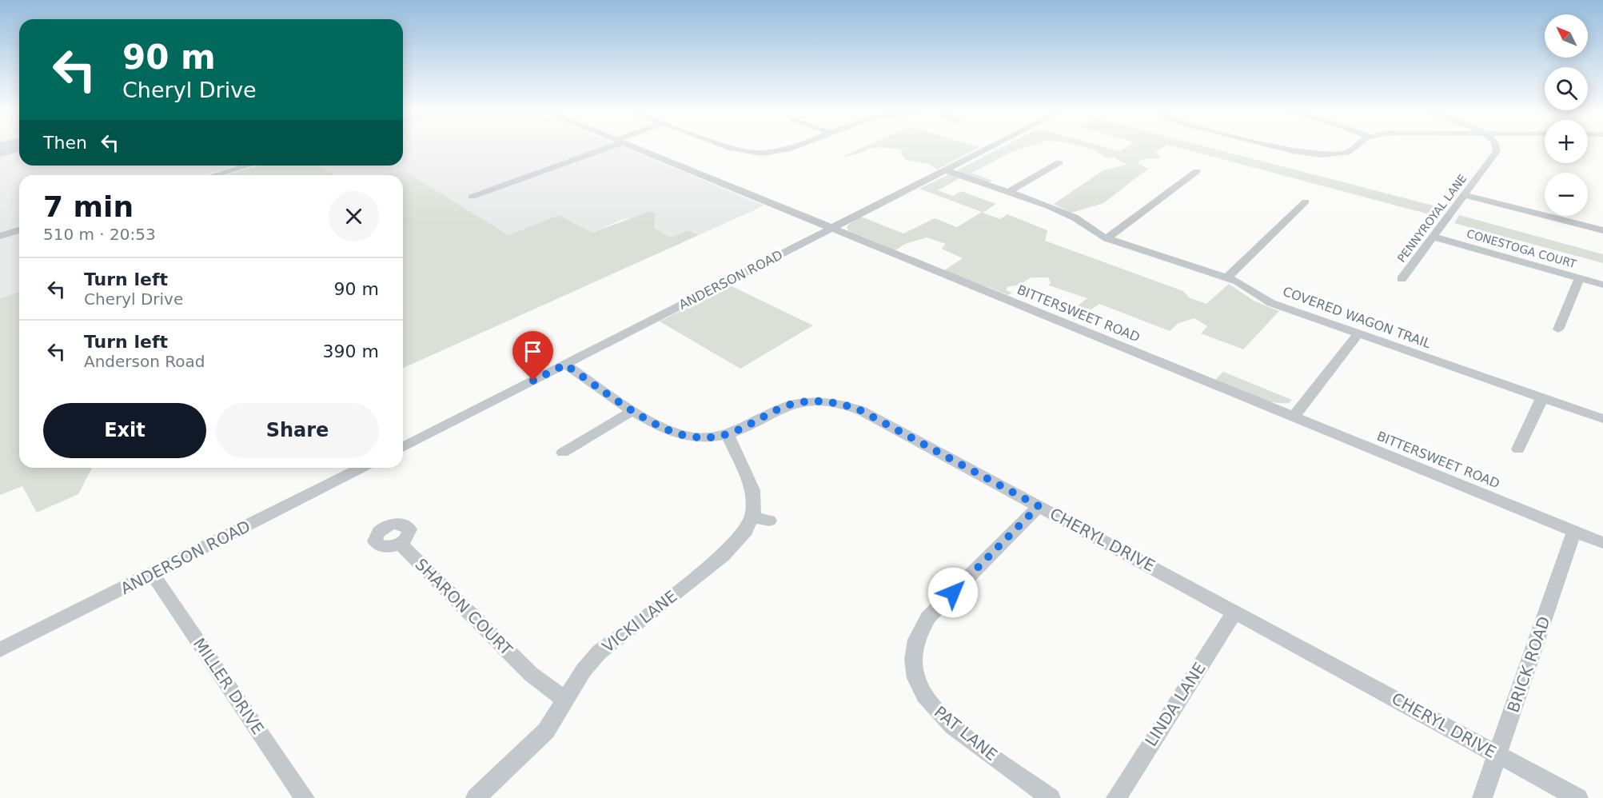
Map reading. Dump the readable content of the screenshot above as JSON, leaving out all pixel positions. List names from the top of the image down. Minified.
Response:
{"streets":{"street":["PENNYROYAL LANE","CONESTOGA COURT","ANDERSON ROAD","BITTERSWEET ROAD","COVERED WAGON TRAIL","CHERYL DRIVE","SHARON COURT","VICKI LANE","BRICK ROAD","MILLER DRIVE","LINDA LANE","PAT LANE"]},"crossings":[["PENNYROYAL LANE","CONESTOGA COURT"],["ANDERSON ROAD","BITTERSWEET ROAD"],["ANDERSON ROAD","COVERED WAGON TRAIL"],["ANDERSON ROAD","CHERYL DRIVE"],["ANDERSON ROAD","MILLER DRIVE"],["BITTERSWEET ROAD","BRICK ROAD"],["CHERYL DRIVE","VICKI LANE"],["CHERYL DRIVE","BRICK ROAD"],["CHERYL DRIVE","LINDA LANE"],["CHERYL DRIVE","PAT LANE"],["SHARON COURT","VICKI LANE"]],"north":"top left","page":{"map_buttons":["+","−"],"turn":["90 m","Cheryl Drive"],"then":"Then","heading":["7 min","510 m · 20:53"],"list":[{"name":"Turn left","note":"Cheryl Drive","value":"90 m"},{"name":"Turn left","note":"Anderson Road","value":"390 m"}],"buttons":["Exit","Share"]}}
